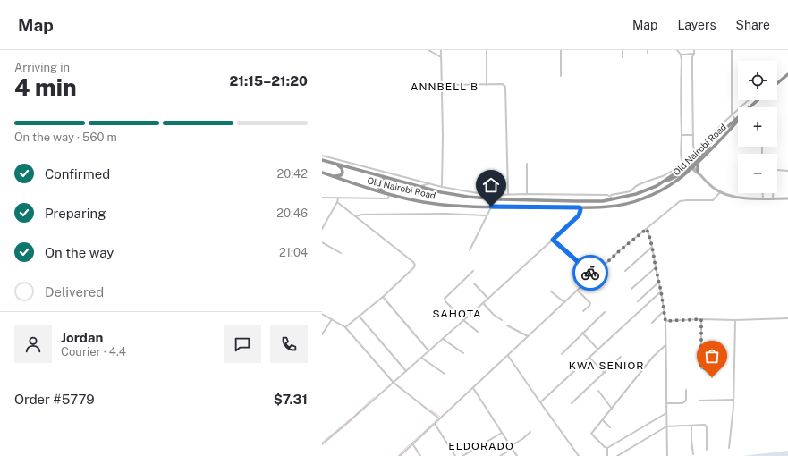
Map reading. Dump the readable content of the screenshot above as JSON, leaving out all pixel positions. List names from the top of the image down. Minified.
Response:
{"streets":{"highway":["Old Nairobi Road"]},"districts":["ANNBELL B","SAHOTA","KWA SENIOR","ELDORADO"],"page":{"header":"Map","nav":["Map","Layers","Share"],"heading":["4 min","Arriving in","21:15–21:20"],"panel":["Jordan","Courier · 4.4","Order #5779","$7.31"],"map_buttons":["+","−"],"bar":"On the way · 560 m","list":[["Confirmed","20:42"],["Preparing","20:46"],["On the way","21:04"],"Delivered"]}}
